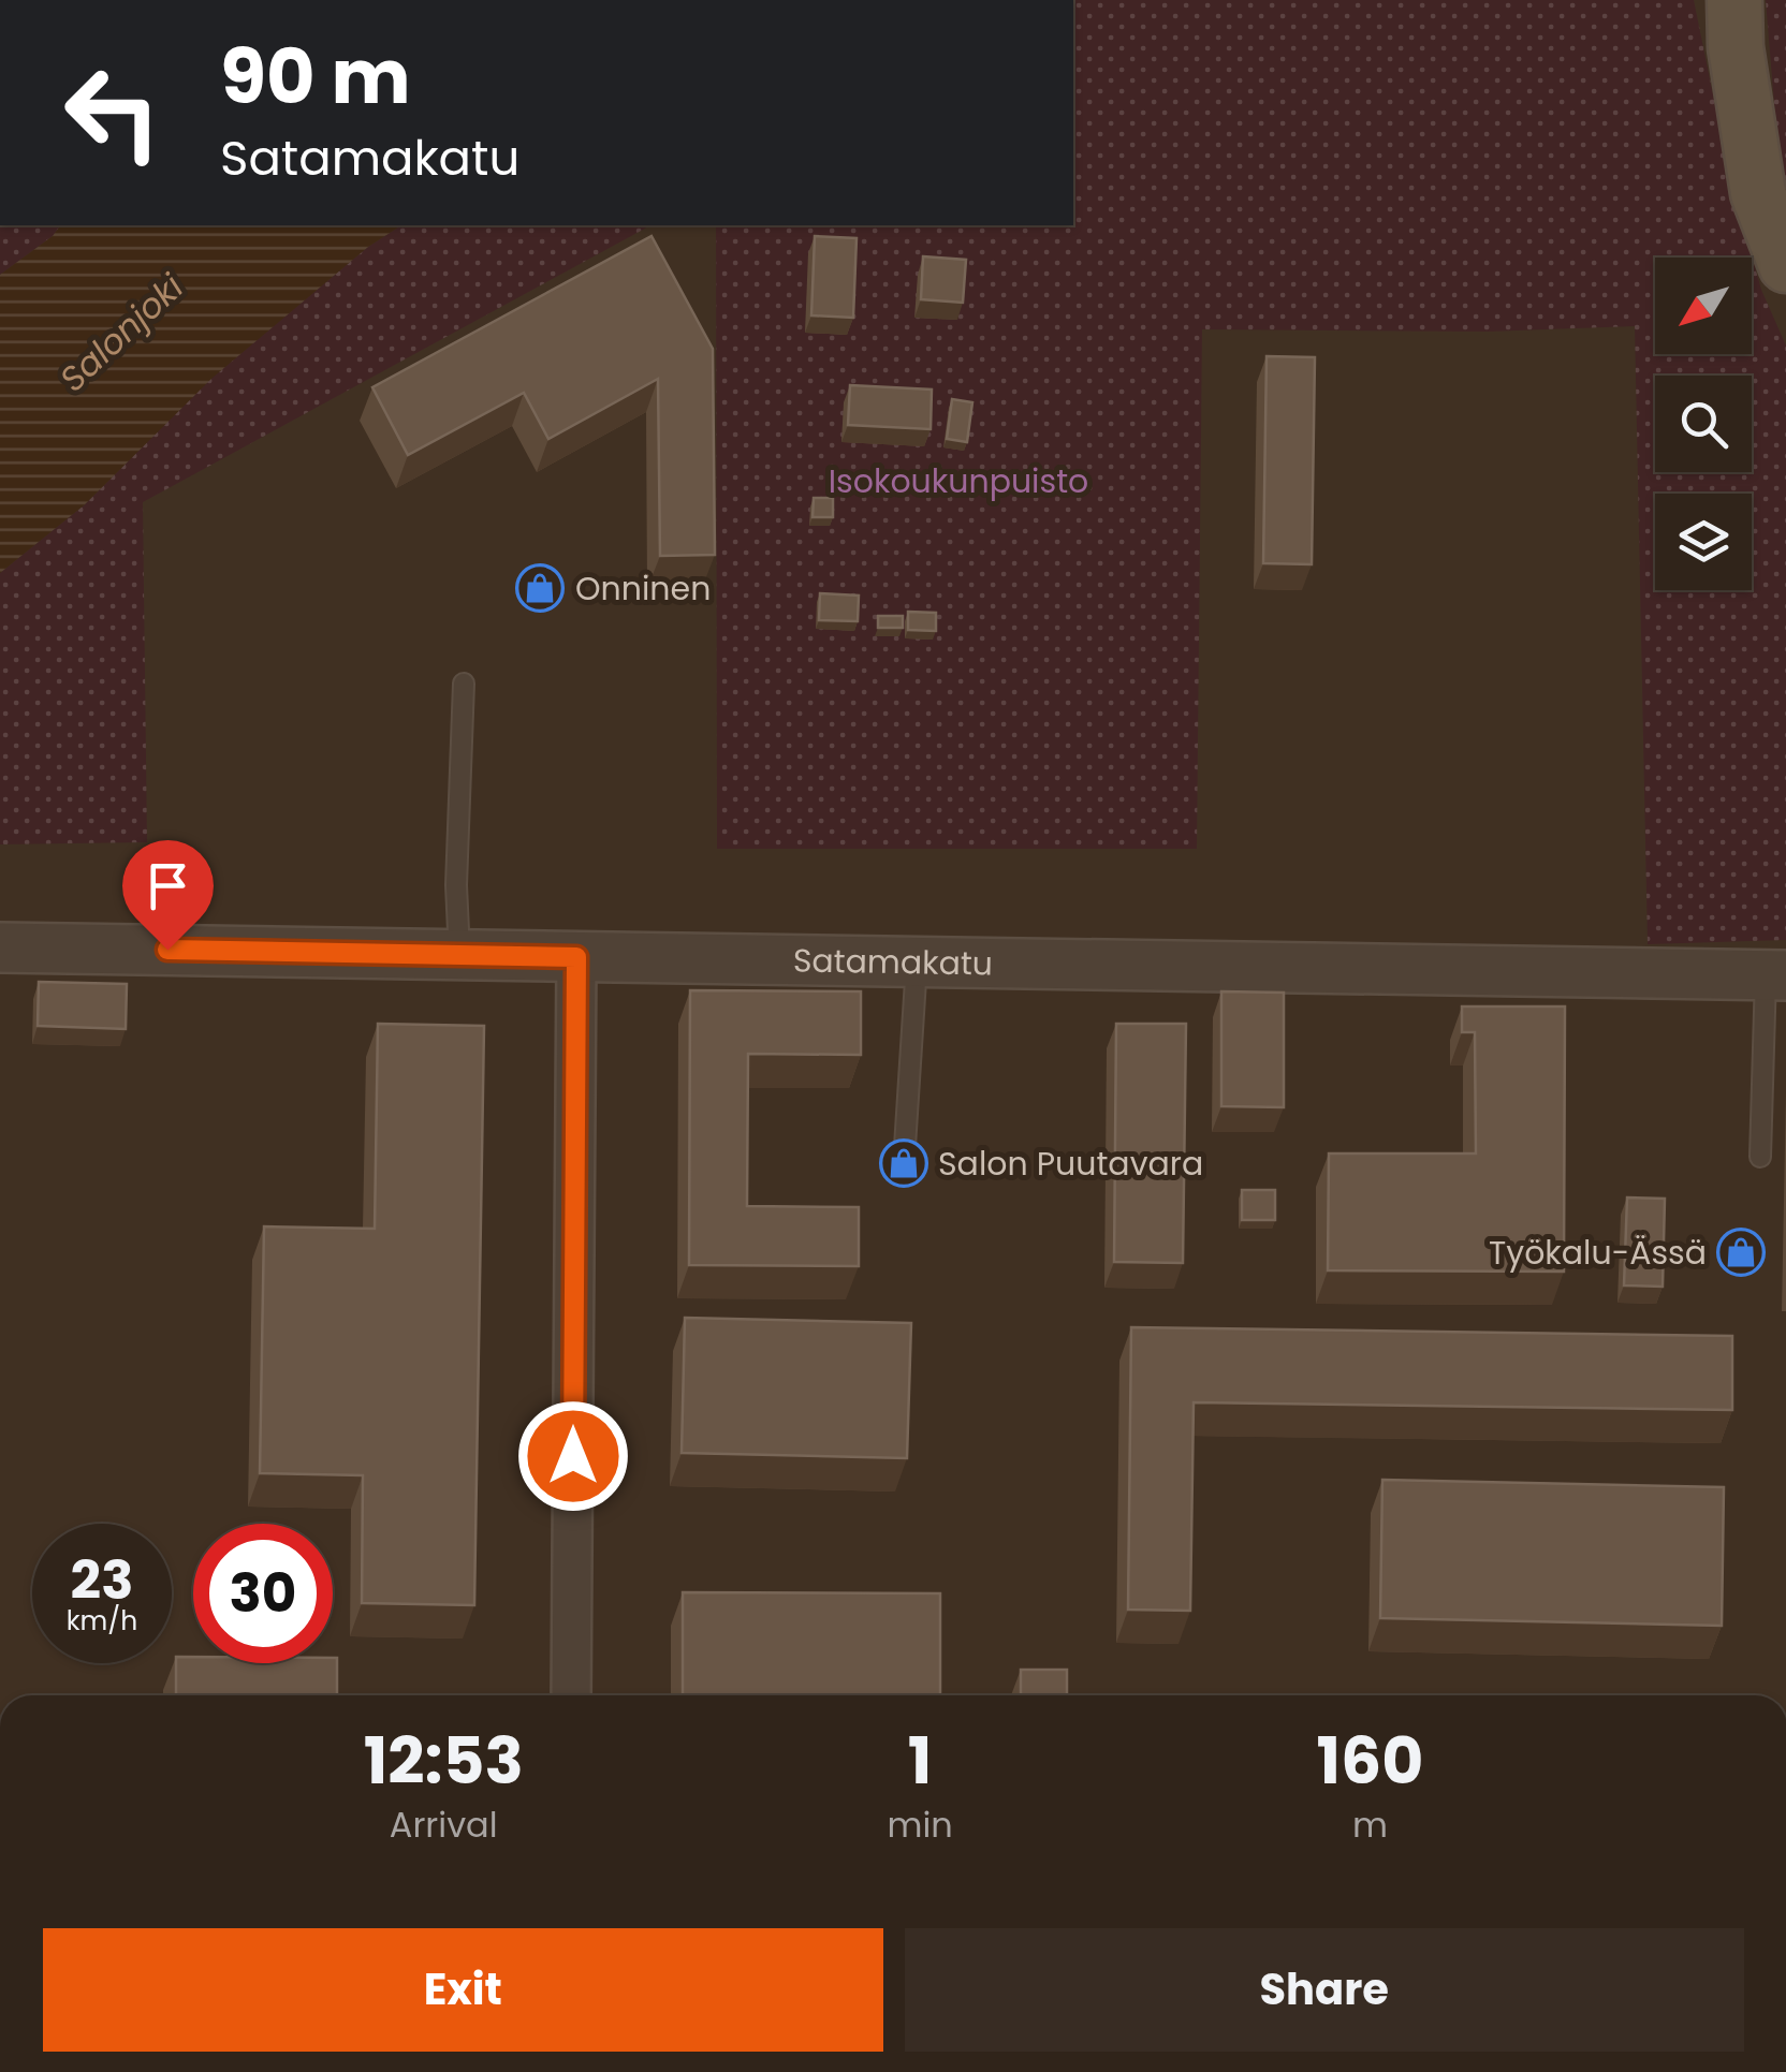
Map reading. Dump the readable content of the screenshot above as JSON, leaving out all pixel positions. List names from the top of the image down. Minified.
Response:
{"streets":{"street":["Satamakatu"]},"water":["Salonjoki"],"parks":["Isokoukunpuisto"],"places":{"shop":["Onninen","Salon Puutavara","Työkalu-Ässä"]},"north":"bottom left","page":{"turn":["90 m","Satamakatu"],"speed":"23 km/h","limit":"30","eta":["12:53","Arrival","1","min","160","m"],"buttons":["Exit","Share"]}}
